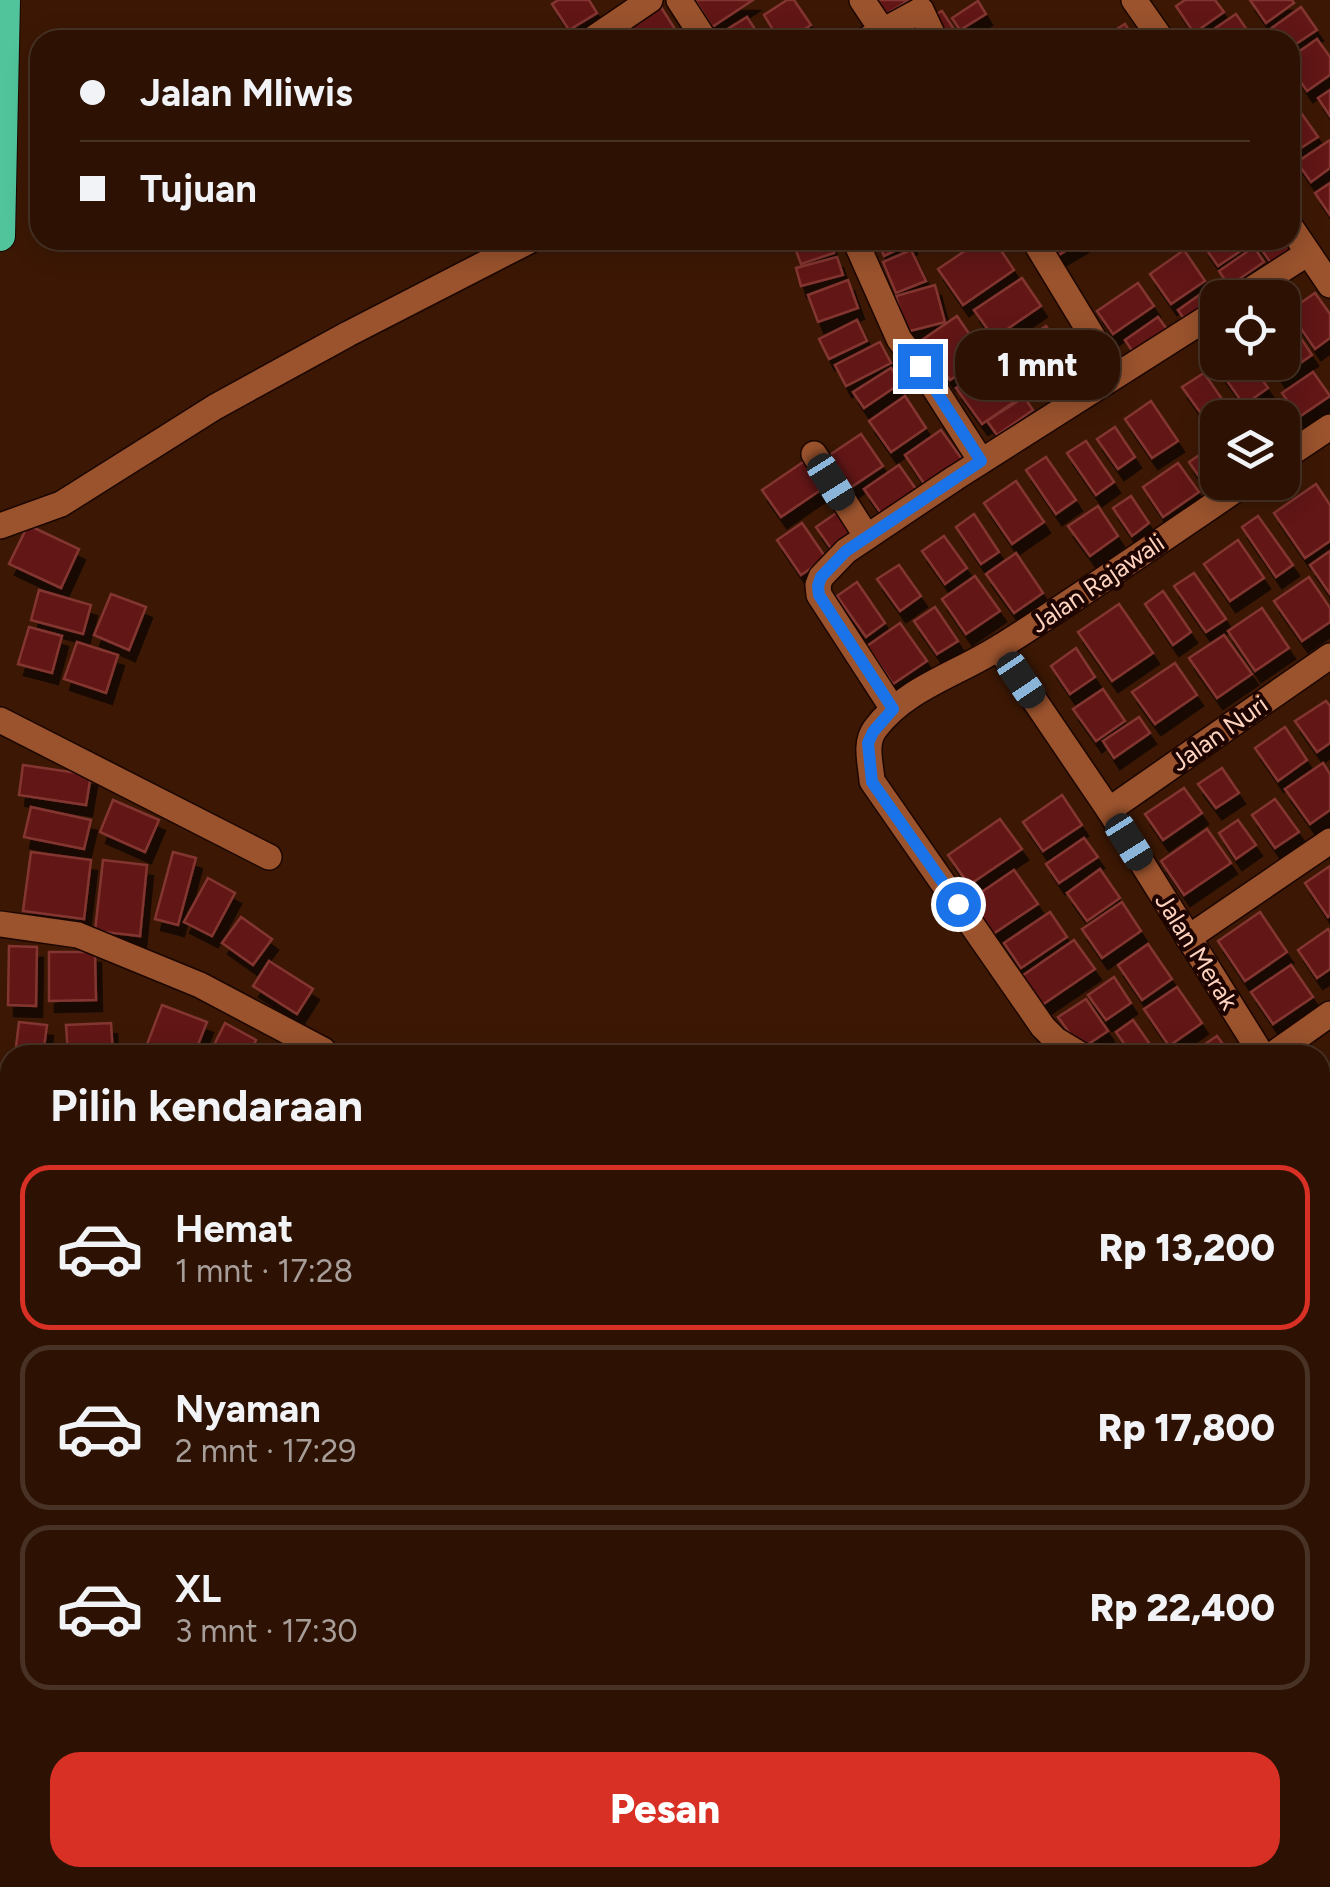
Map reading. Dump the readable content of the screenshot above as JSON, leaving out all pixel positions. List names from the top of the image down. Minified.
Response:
{"streets":{"street":["Jalan Rajawali","Jalan Nuri","Jalan Merak"]},"crossings":[["Jalan Rajawali","Jalan Merak"],["Jalan Nuri","Jalan Merak"]],"page":{"banner":["Jalan Mliwis","Tujuan"],"bubble":"1 mnt","heading":"Pilih kendaraan","list":[{"name":"Hemat","note":"1 mnt · 17:28","value":"Rp 13,200"},{"name":"Nyaman","note":"2 mnt · 17:29","value":"Rp 17,800"},{"name":"XL","note":"3 mnt · 17:30","value":"Rp 22,400"}],"buttons":"Pesan"}}
